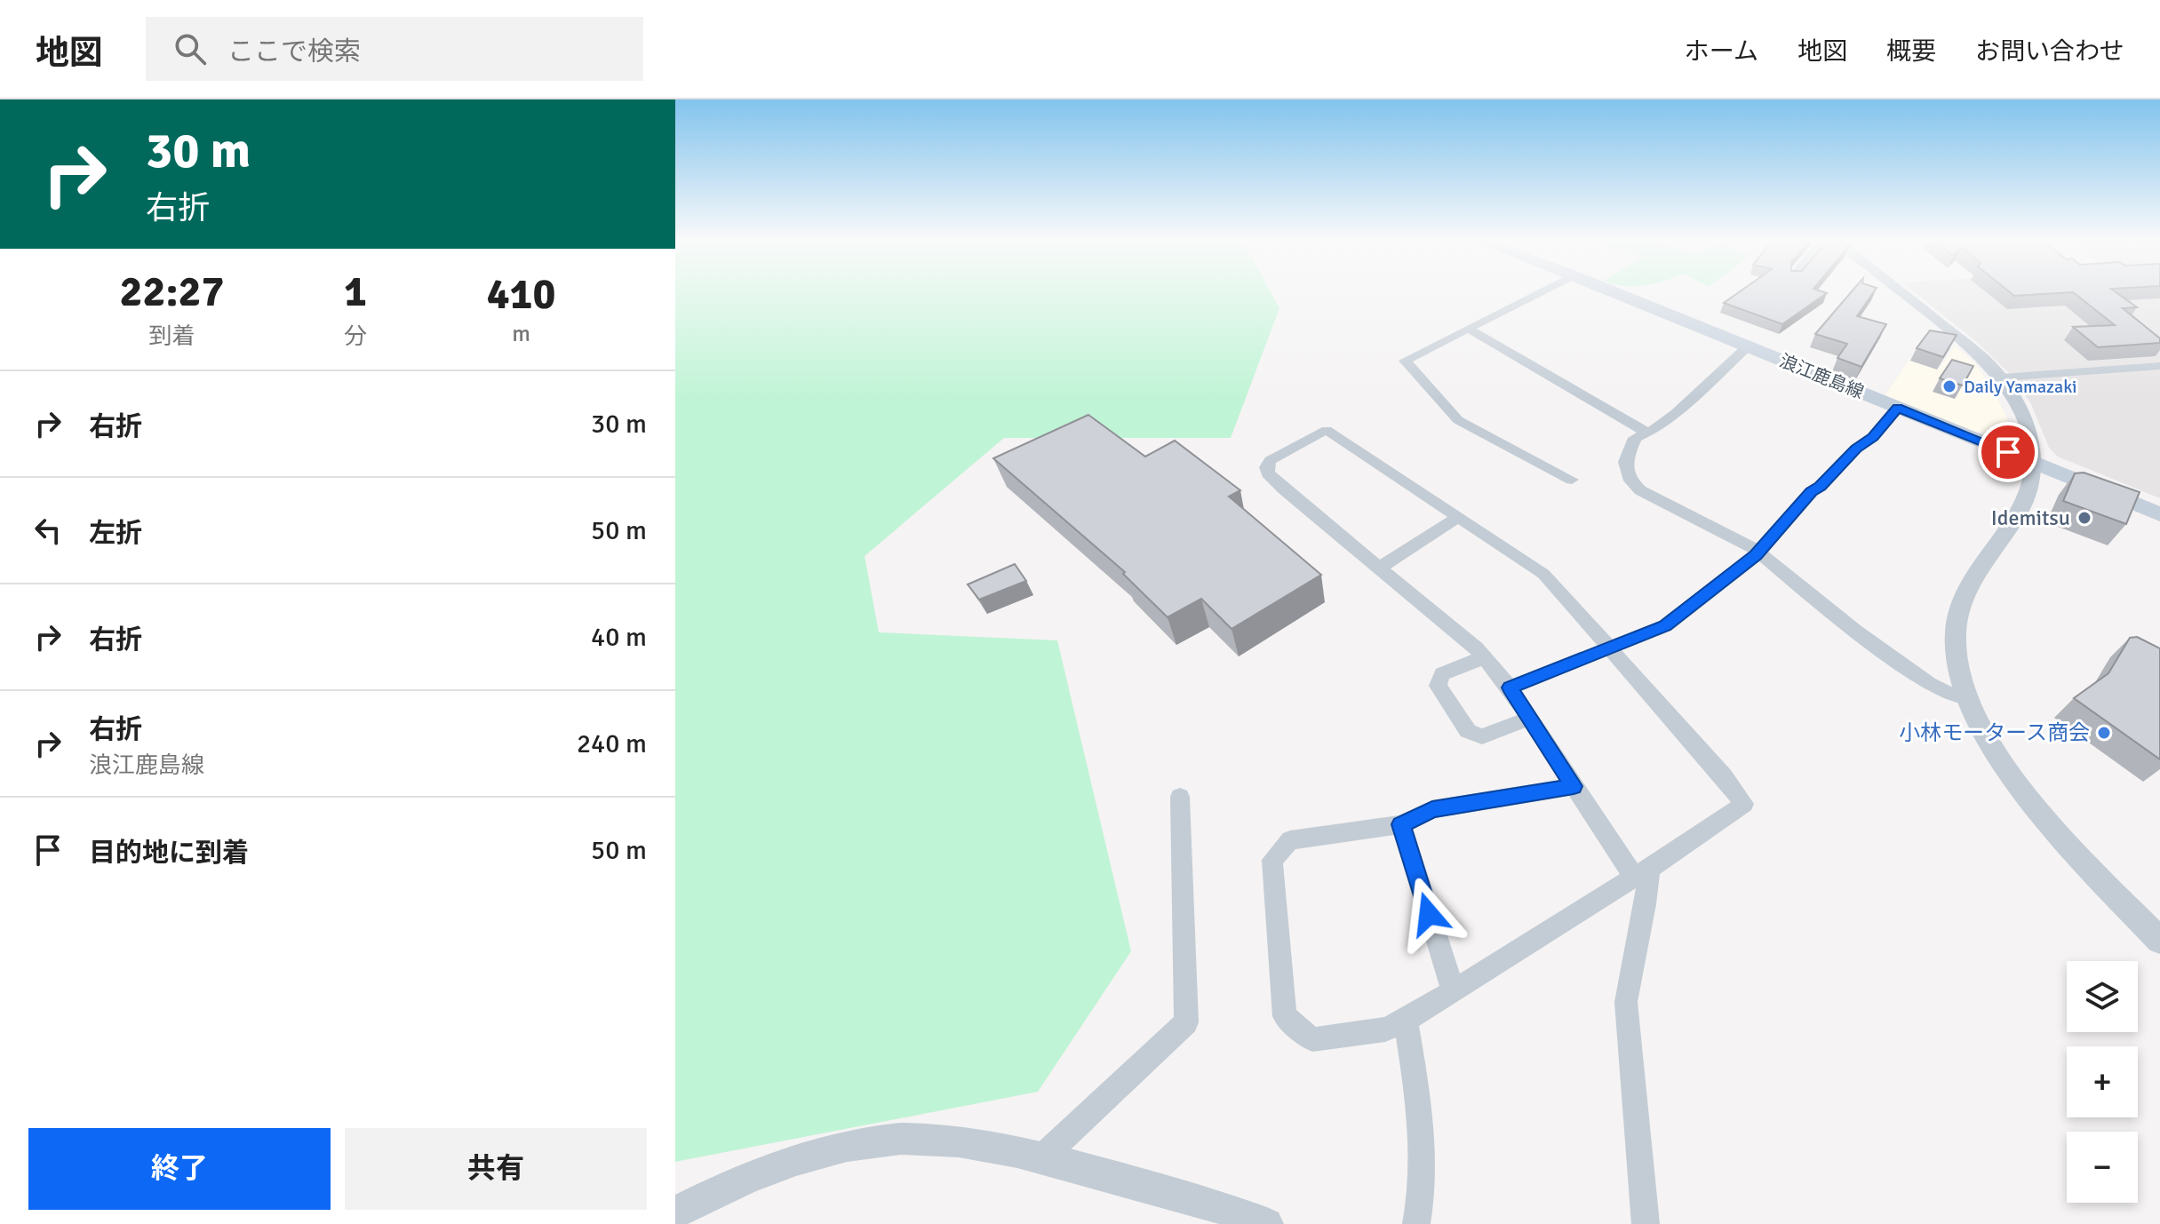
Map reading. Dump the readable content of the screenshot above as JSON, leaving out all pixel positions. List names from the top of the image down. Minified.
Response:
{"streets":{"main road":["浪江鹿島線"]},"places":["Daily Yamazaki","Idemitsu","小林モータース商会"],"page":{"header":"地図","search":"ここで検索","nav":["ホーム","地図","概要","お問い合わせ"],"turn":["30 m","右折"],"eta":["22:27","到着","1","分","410","m"],"list":[{"name":"右折","value":"30 m"},{"name":"左折","value":"50 m"},{"name":"右折","value":"40 m"},{"name":"右折","note":"浪江鹿島線","value":"240 m"},{"name":"目的地に到着","value":"50 m"}],"map_buttons":["+","−"],"buttons":["終了","共有"]}}
